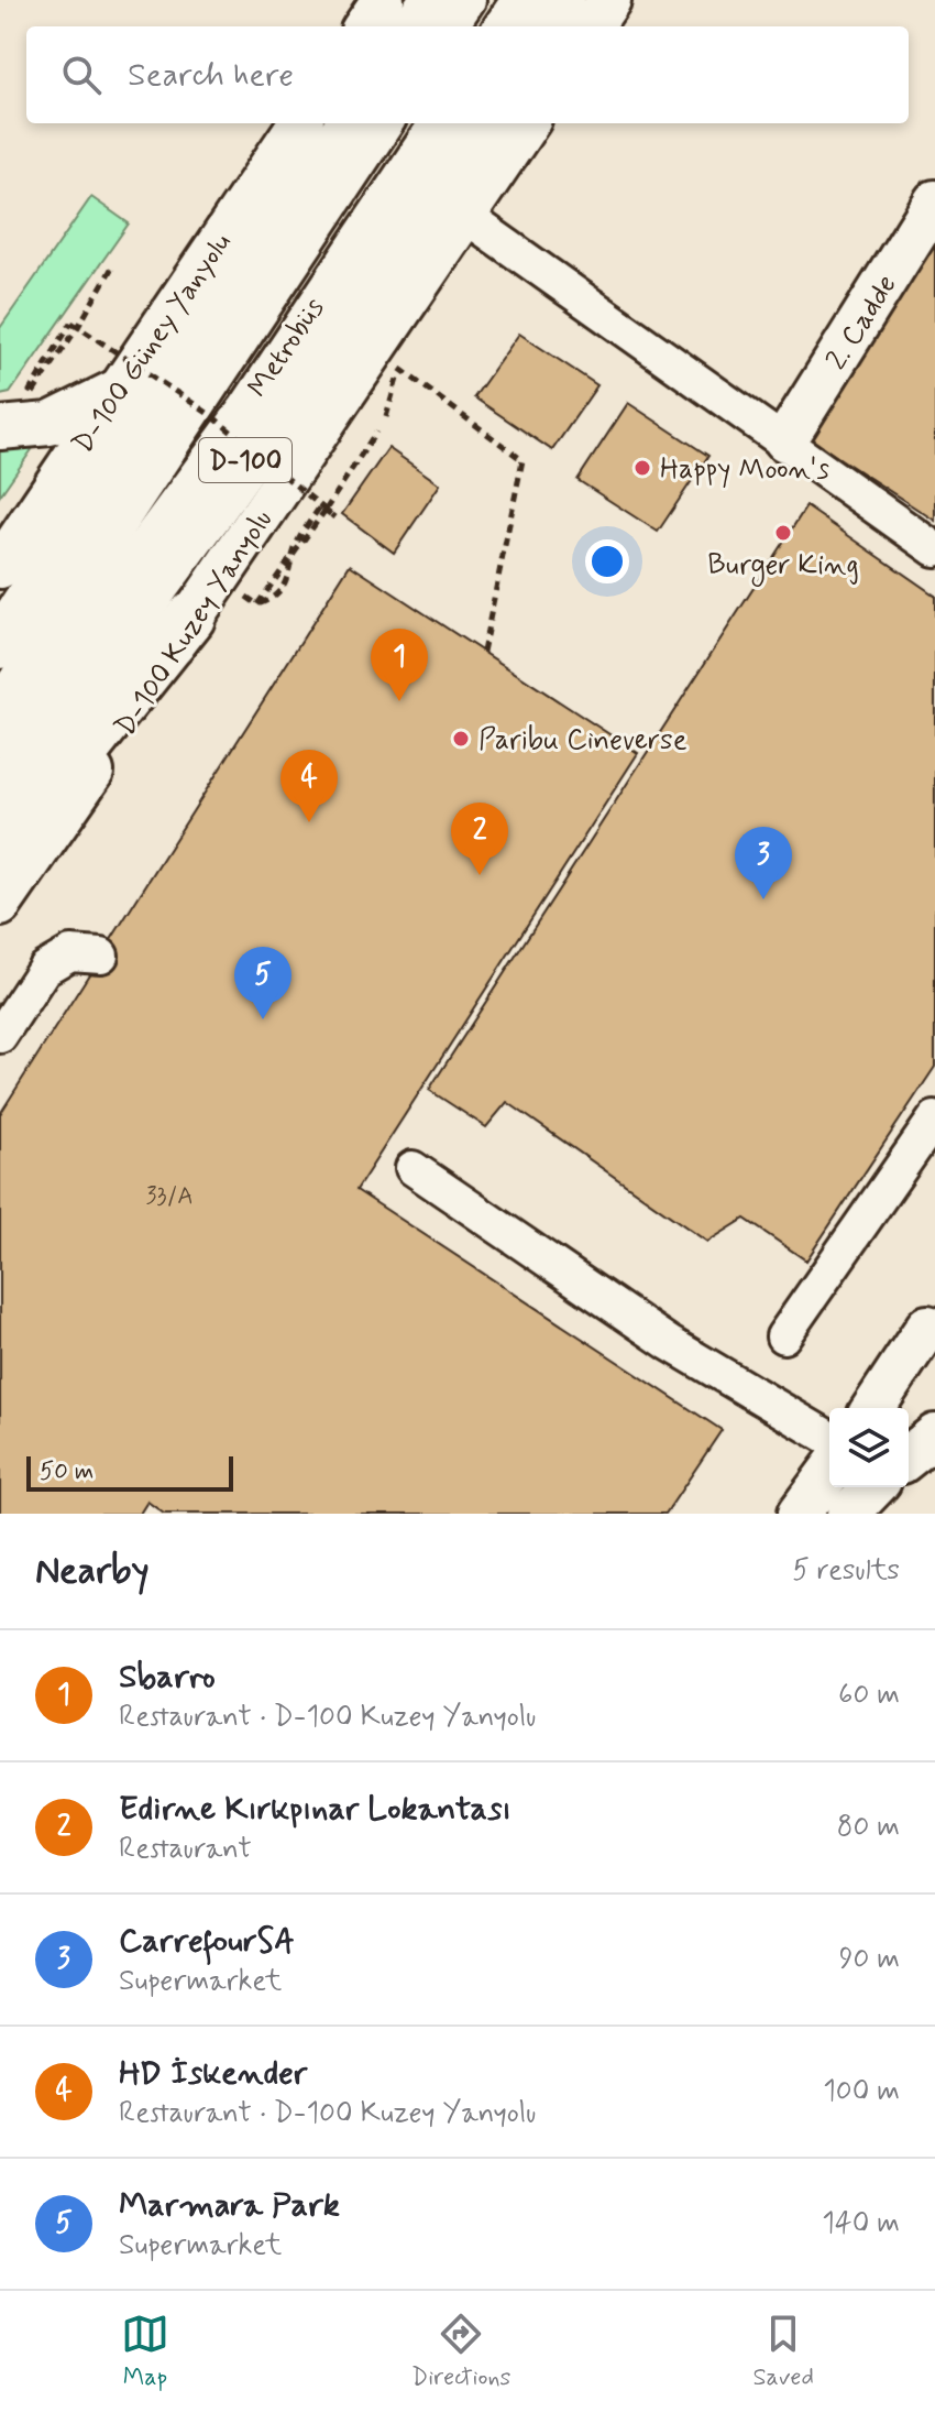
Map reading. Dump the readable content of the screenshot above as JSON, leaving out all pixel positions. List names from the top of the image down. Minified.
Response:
{"streets":{"highway":["D-100"],"main road":["2. Cadde","D-100 Güney Yanyolu","D-100 Kuzey Yanyolu"],"street":["Metrobüs"]},"places":["Happy Moon's","Burger King","Paribu Cineverse"],"house_numbers":["33/A"],"scale_bar":"50 m","page":{"search":"Search here","pins":["1","4","2","3","5"],"scale":"50 m","heading":["Nearby","5 results"],"list":[{"mark":"1","name":"Sbarro","note":"Restaurant · D-100 Kuzey Yanyolu","value":"60 m"},{"mark":"2","name":"Edirne Kırkpınar Lokantası","note":"Restaurant","value":"80 m"},{"mark":"3","name":"CarrefourSA","note":"Supermarket","value":"90 m"},{"mark":"4","name":"HD İskender","note":"Restaurant · D-100 Kuzey Yanyolu","value":"100 m"},{"mark":"5","name":"Marmara Park","note":"Supermarket","value":"140 m"}],"nav":["Map","Directions","Saved"]}}
